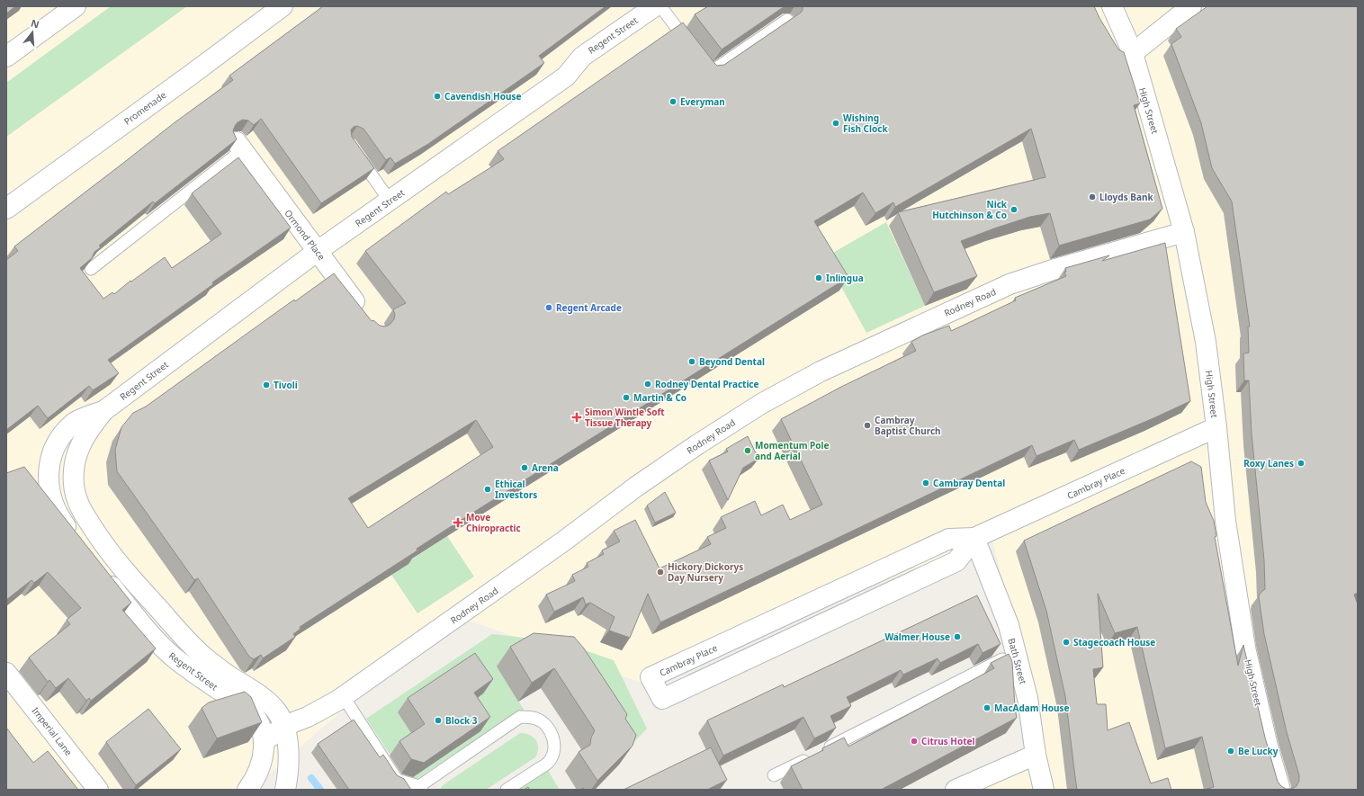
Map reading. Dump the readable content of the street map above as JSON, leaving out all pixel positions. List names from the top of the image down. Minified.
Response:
{"streets":{"street":["Regent Street","Promenade","High Street","Ormond Place","Rodney Road","Cambray Place","Bath Street","Imperial Lane"]},"crossings":[["Regent Street","Ormond Place"],["Regent Street","Rodney Road"],["High Street","Rodney Road"],["High Street","Cambray Place"],["Cambray Place","Bath Street"]],"places":{"other":["Cavendish House","Everyman","Wishing Fish Clock","Lloyds Bank","Nick Hutchinson & Co","Inlingua","Regent Arcade","Beyond Dental","Rodney Dental Practice","Tivoli","Martin & Co","Cambray Baptist Church","Momentum Pole and Aerial","Roxy Lanes","Arena","Cambray Dental","Ethical Investors","Hickory Dickorys Day Nursery","Walmer House","Stagecoach House","MacAdam House","Block 3","Citrus Hotel","Be Lucky"],"health":["Simon Wintle Soft Tissue Therapy","Move Chiropractic"]},"north":"top"}
